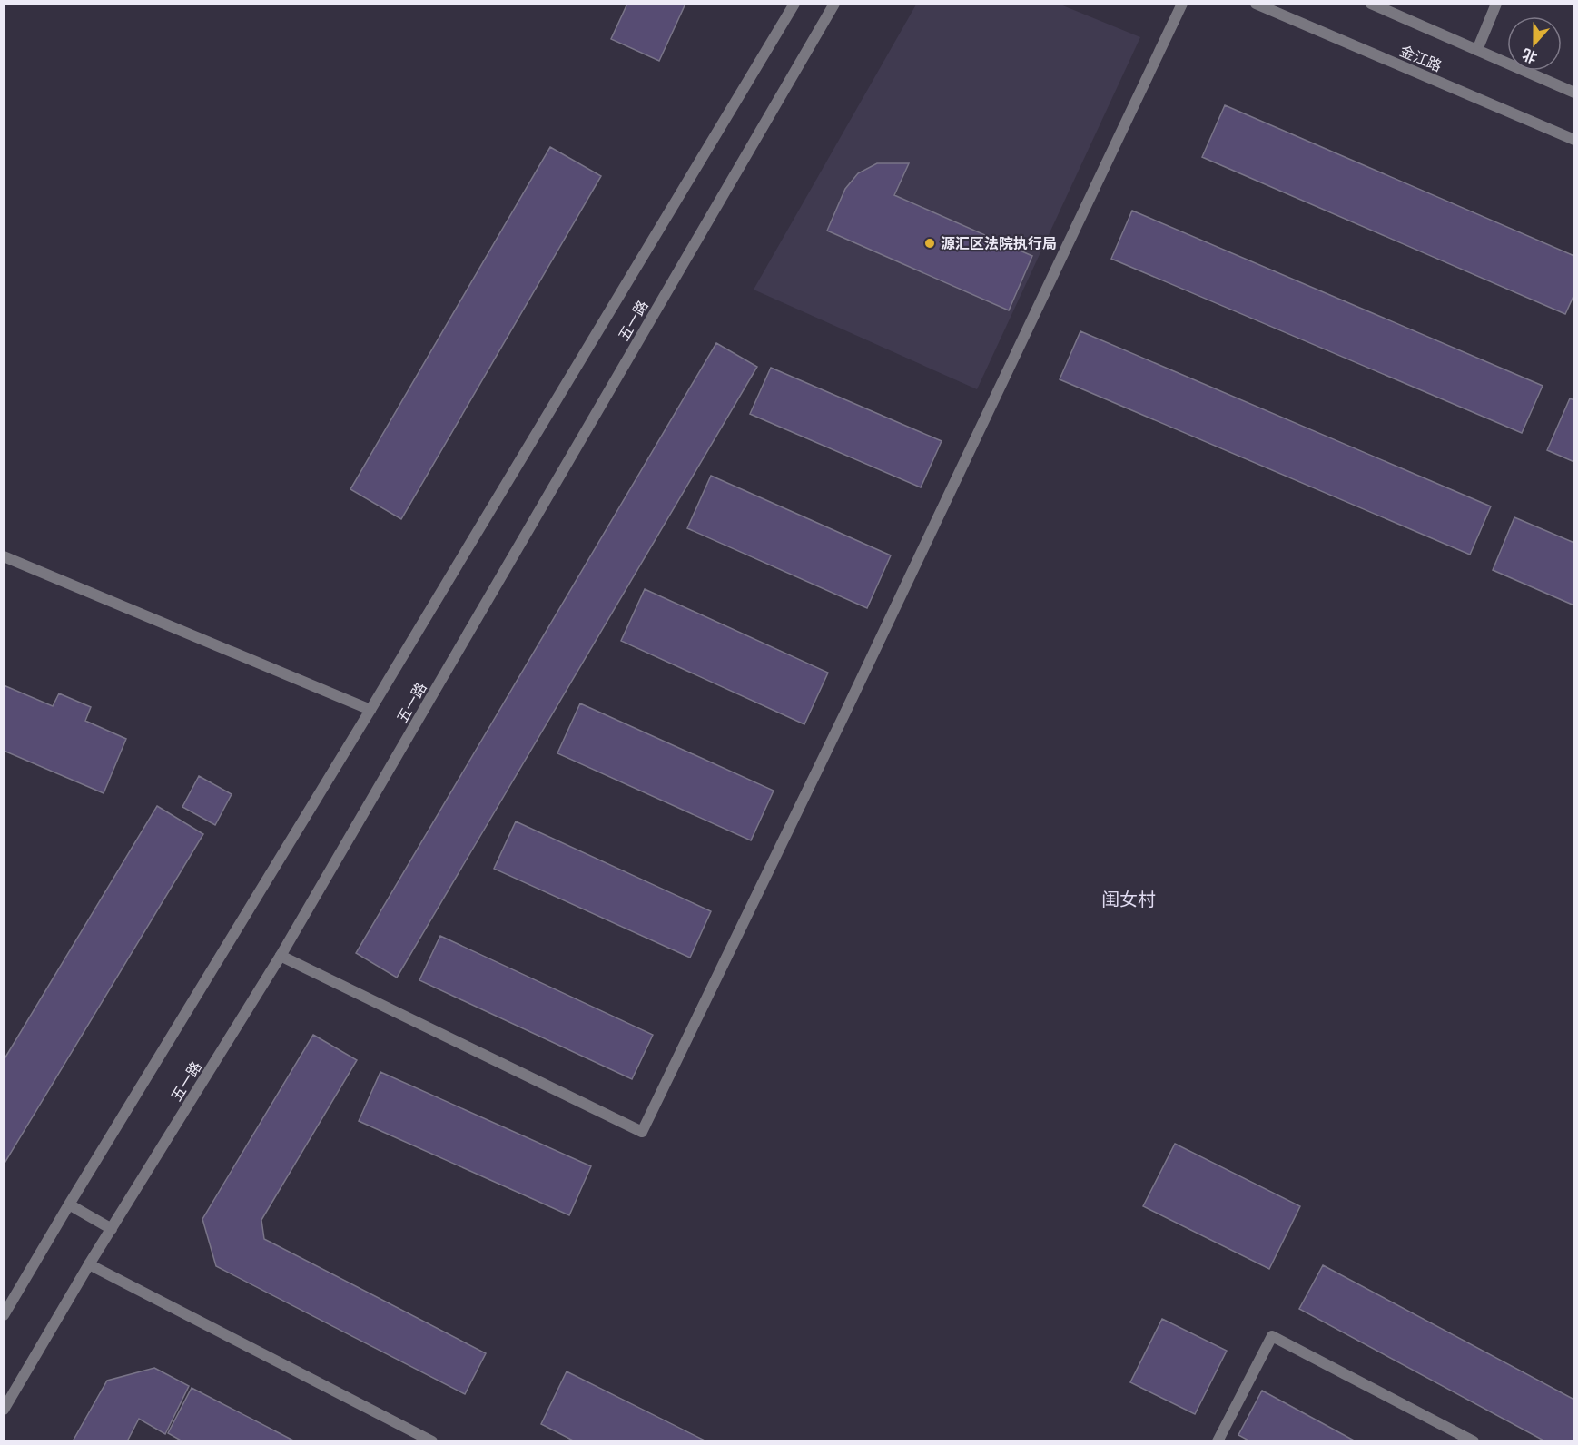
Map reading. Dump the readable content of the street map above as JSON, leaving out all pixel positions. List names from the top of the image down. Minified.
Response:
{"streets":{"street":["金江路","五一路"]},"districts":["闺女村"],"places":["源汇区法院执行局"],"north":"bottom"}
